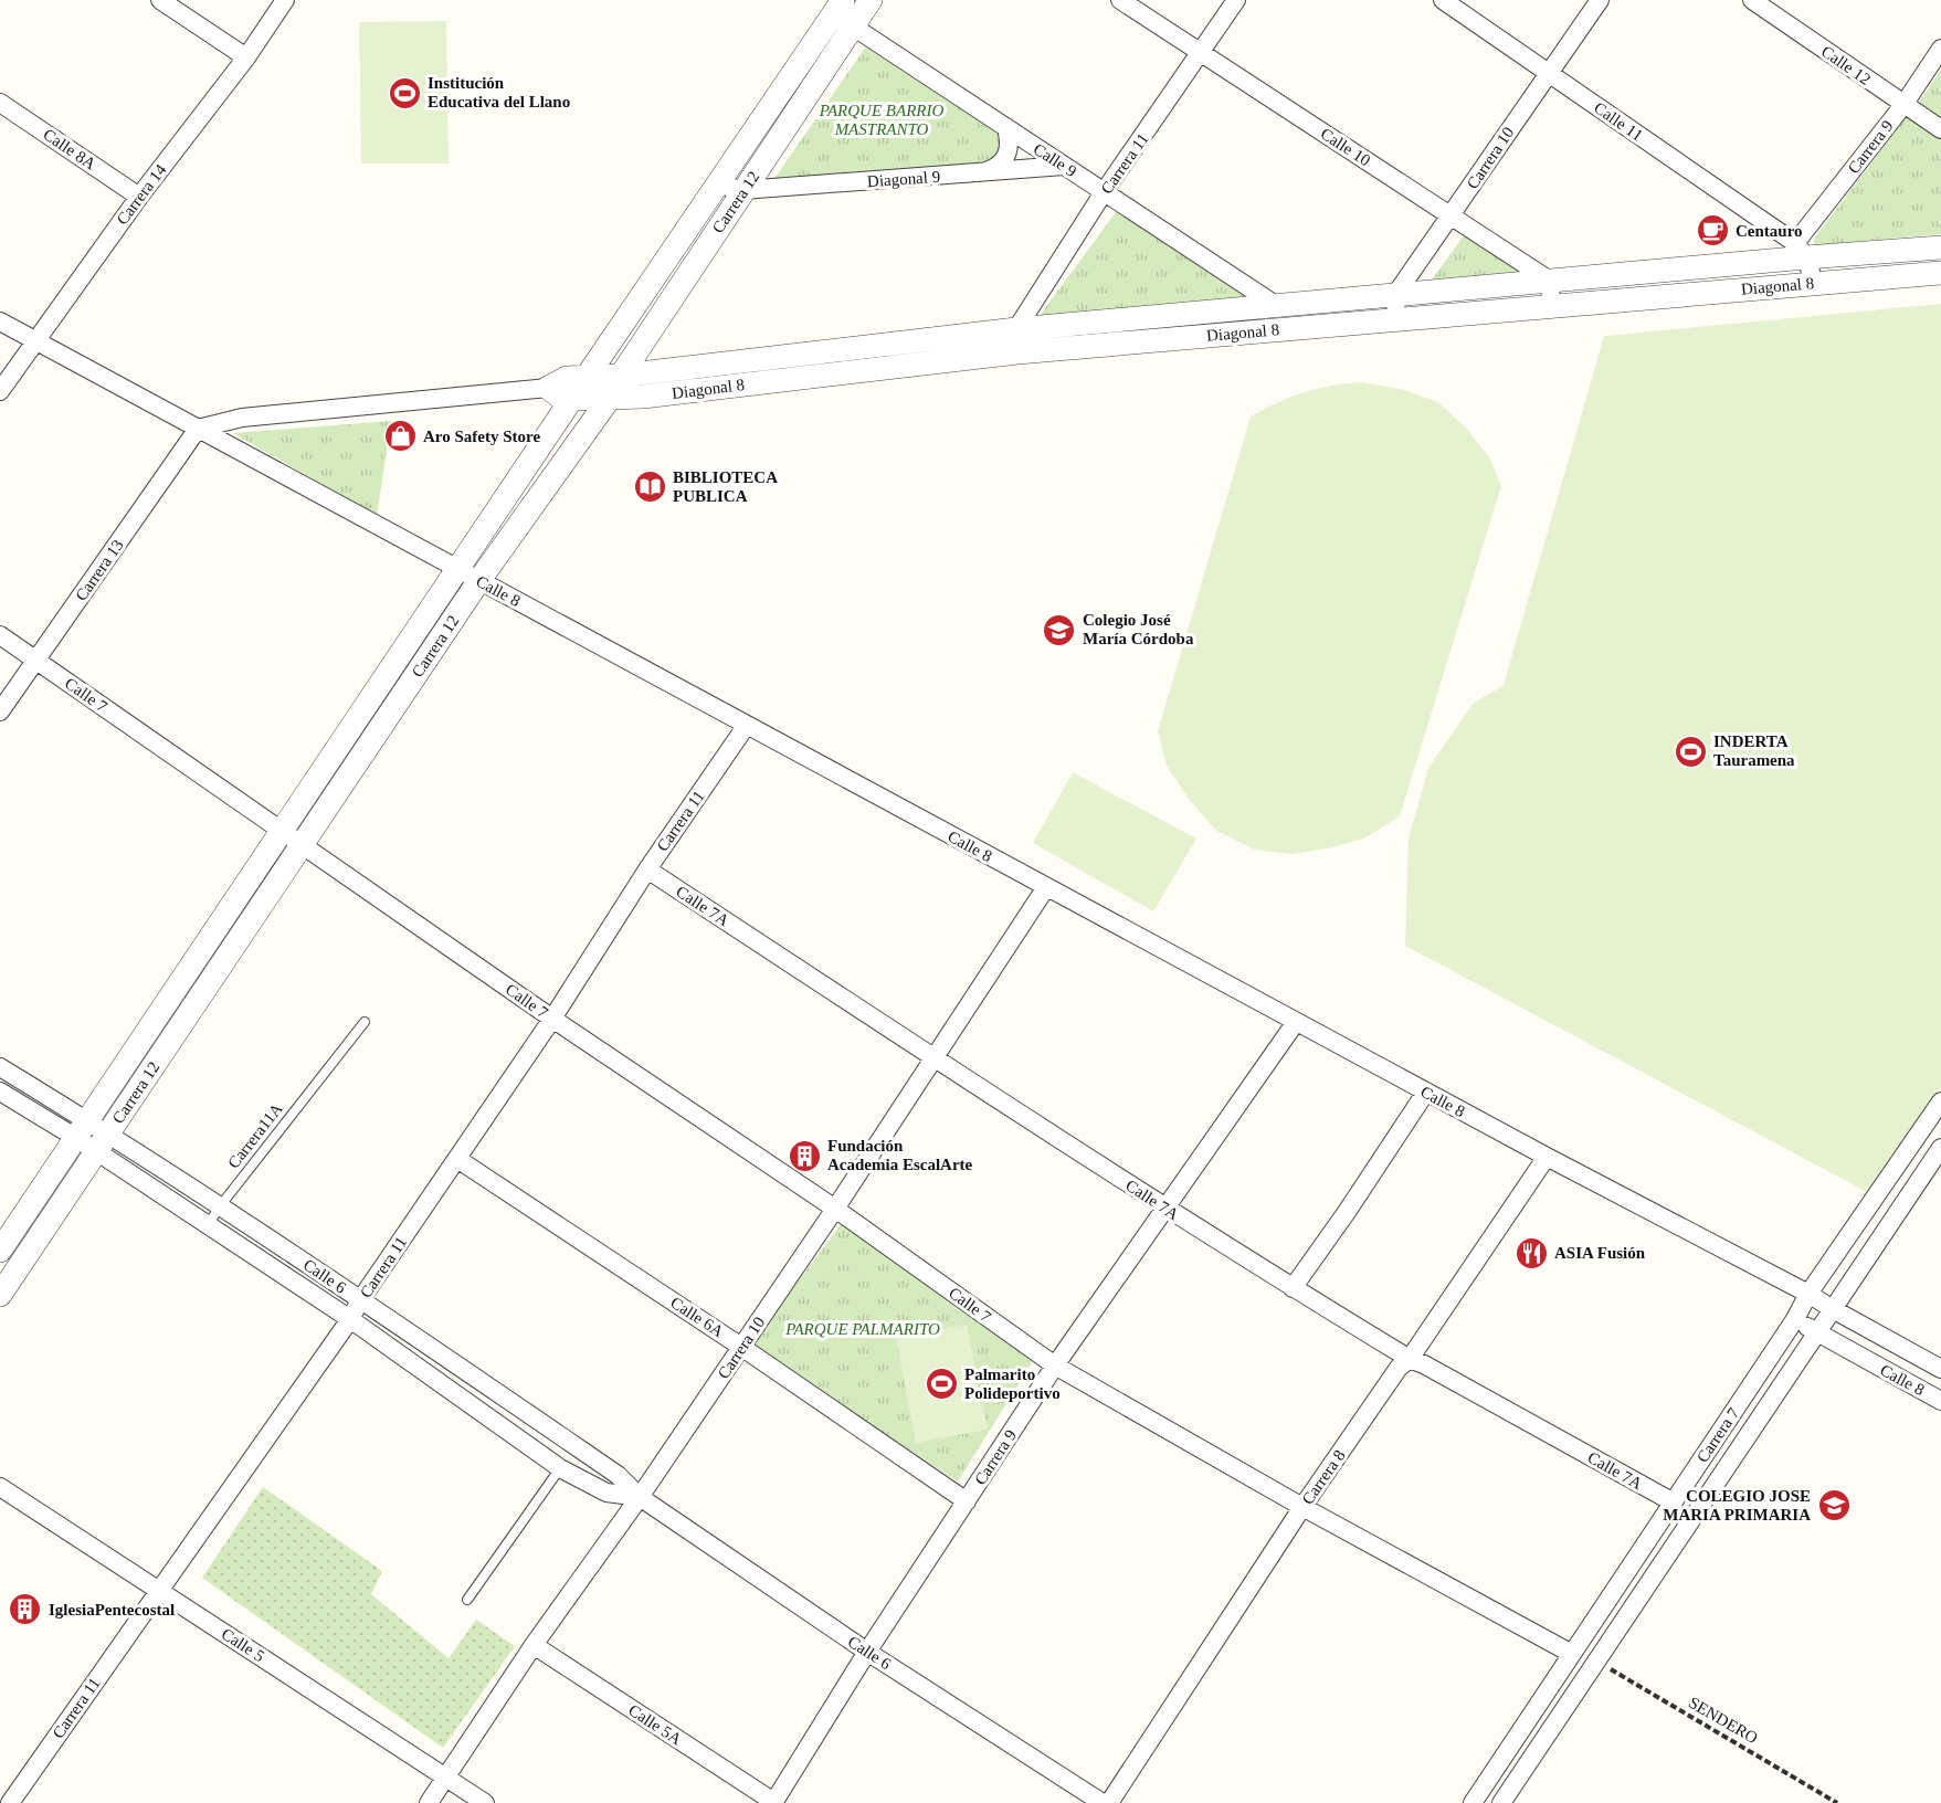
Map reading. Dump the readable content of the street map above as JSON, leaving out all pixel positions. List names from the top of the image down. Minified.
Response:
{"streets":{"street":["Calle 12","Calle 11","Calle 10","Carrera 9","Calle 8A","Carrera 10","Calle 9","Carrera 11","Diagonal 9","Carrera 14","Carrera 12","Diagonal 8","Carrera 13","Calle 8","Calle 7","Calle 7A","Calle 6","Calle 6A","Carrera 7","Carrera 8","Calle 5","Calle 5A"],"lane":["Carrera11A"],"path":["SENDERO"]},"crossings":[["Calle 12","Carrera 9"],["Calle 11","Carrera 9"],["Calle 11","Carrera 10"],["Calle 11","Diagonal 8"],["Calle 10","Carrera 10"],["Calle 10","Carrera 11"],["Calle 10","Diagonal 8"],["Carrera 9","Diagonal 8"],["Carrera 9","Calle 8"],["Carrera 9","Calle 7"],["Carrera 9","Calle 7A"],["Carrera 9","Calle 6"],["Carrera 9","Calle 6A"],["Carrera 9","Calle 5A"],["Calle 8A","Carrera 14"],["Carrera 10","Diagonal 8"],["Carrera 10","Calle 8"],["Carrera 10","Calle 7"],["Carrera 10","Calle 7A"],["Carrera 10","Calle 6"],["Carrera 10","Calle 6A"],["Carrera 10","Calle 5"],["Carrera 10","Calle 5A"],["Calle 9","Carrera 11"],["Calle 9","Diagonal 9"],["Calle 9","Carrera 12"],["Calle 9","Diagonal 8"],["Carrera 11","Diagonal 8"],["Carrera 11","Calle 8"],["Carrera 11","Calle 7"],["Carrera 11","Calle 7A"],["Carrera 11","Calle 6"],["Carrera 11","Calle 6A"],["Carrera 11","Calle 5"],["Diagonal 9","Carrera 12"],["Carrera 14","Calle 8"],["Carrera 12","Diagonal 8"],["Carrera 12","Calle 8"],["Carrera 12","Calle 7"],["Carrera 12","Calle 6"],["Diagonal 8","Carrera 13"],["Diagonal 8","Calle 8"],["Carrera 13","Calle 8"],["Carrera 13","Calle 7"],["Calle 8","Carrera 7"],["Calle 8","Carrera 8"],["Calle 7","Carrera 7"],["Calle 7","Carrera 8"],["Calle 7A","Carrera 7"],["Calle 7A","Carrera 8"],["Carrera11A","Calle 6"],["Carrera 7","SENDERO"]],"parks":["PARQUE BARRIO MASTRANTO","PARQUE PALMARITO"],"places":{"sports":["Institución Educativa del Llano","INDERTA Tauramena","Palmarito Polideportivo"],"cafe":["Centauro"],"shop":["Aro Safety Store"],"library":["BIBLIOTECA PUBLICA"],"school or university":["Colegio José María Córdoba","COLEGIO JOSE MARIA PRIMARIA"],"building":["Fundación Academia EscalArte","IglesiaPentecostal"],"restaurant":["ASIA Fusión"]}}
